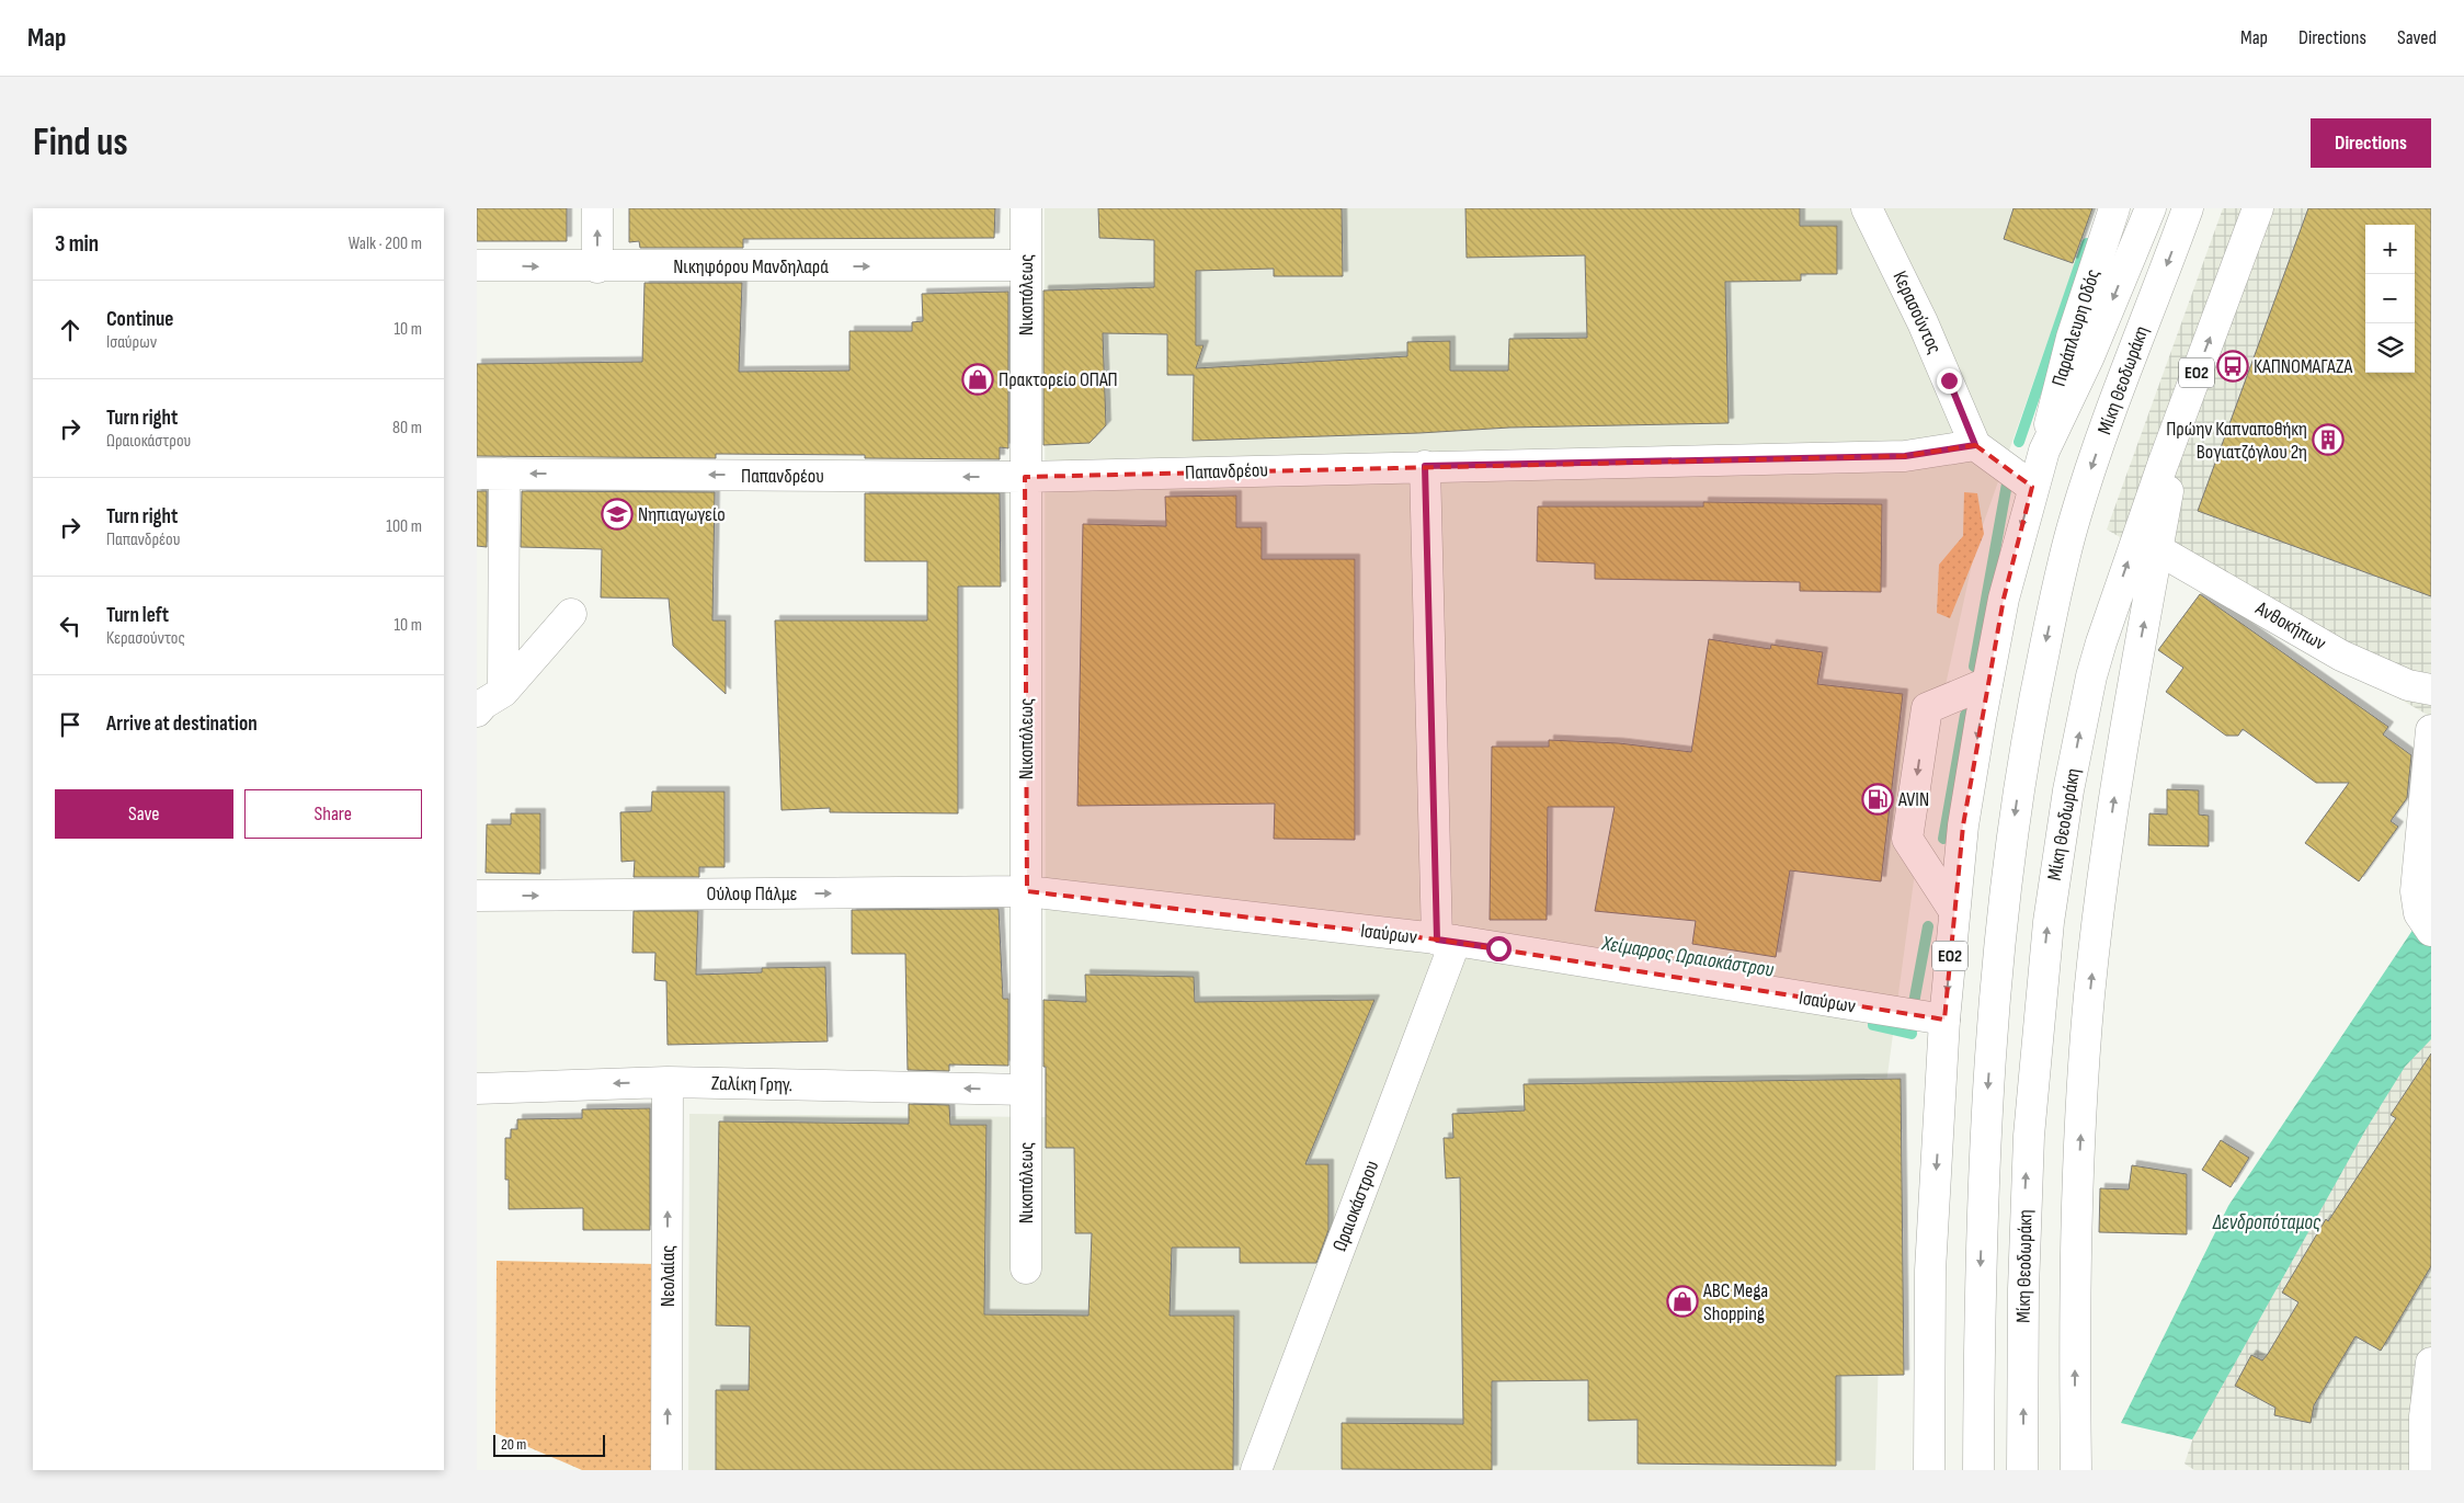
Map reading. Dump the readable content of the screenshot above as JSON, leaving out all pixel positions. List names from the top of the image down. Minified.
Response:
{"streets":{"main road":["Νικηφόρου Μανδηλαρά","Νικοπόλεως","Κερασούντος","Παράπλευρη Οδός","ΕΟ2","Μίκη Θεοδωράκη","Παπανδρέου","Ανθοκήπων","Ούλοφ Πάλμε","Ισαύρων","Ζαλίκη Γρηγ.","Ωραιοκάστρου","Νεολαίας"]},"crossings":[["Νικηφόρου Μανδηλαρά","Νικοπόλεως"],["Νικοπόλεως","Παπανδρέου"],["Νικοπόλεως","Ούλοφ Πάλμε"],["Νικοπόλεως","Ισαύρων"],["Νικοπόλεως","Ζαλίκη Γρηγ."],["Κερασούντος","Παπανδρέου"],["Παράπλευρη Οδός","ΕΟ2"],["ΕΟ2","Μίκη Θεοδωράκη"],["ΕΟ2","Ανθοκήπων"],["ΕΟ2","Ισαύρων"],["Παπανδρέου","Ωραιοκάστρου"],["Ούλοφ Πάλμε","Ισαύρων"],["Ισαύρων","Ωραιοκάστρου"],["Ζαλίκη Γρηγ.","Νεολαίας"]],"one_way":["Νικηφόρου Μανδηλαρά","Παπανδρέου","Ούλοφ Πάλμε","Ζαλίκη Γρηγ.","Νεολαίας"],"water":["Χείμαρρος Ωραιοκάστρου","Δενδροπόταμος"],"places":{"bus stop":["ΚΑΠΝΟΜΑΓΑΖΑ"],"shop":["Πρακτορείο ΟΠΑΠ","ABC Mega Shopping"],"building":["Πρώην Καπναποθήκη Βογιατζόγλου 2η"],"school or university":["Νηπιαγωγείο"],"fuel station":["AVIN"]},"scale_bar":"20 m","page":{"header":"Map","nav":["Map","Directions","Saved"],"buttons":["Directions",["Save","Share"]],"title":"Find us","heading":["3 min","Walk · 200 m"],"map_buttons":["+","−"],"list":[["Continue","Ισαύρων","10 m"],["Turn right","Ωραιοκάστρου","80 m"],["Turn right","Παπανδρέου","100 m"],["Turn left","Κερασούντος","10 m"],"Arrive at destination"],"scale":"20 m"}}
